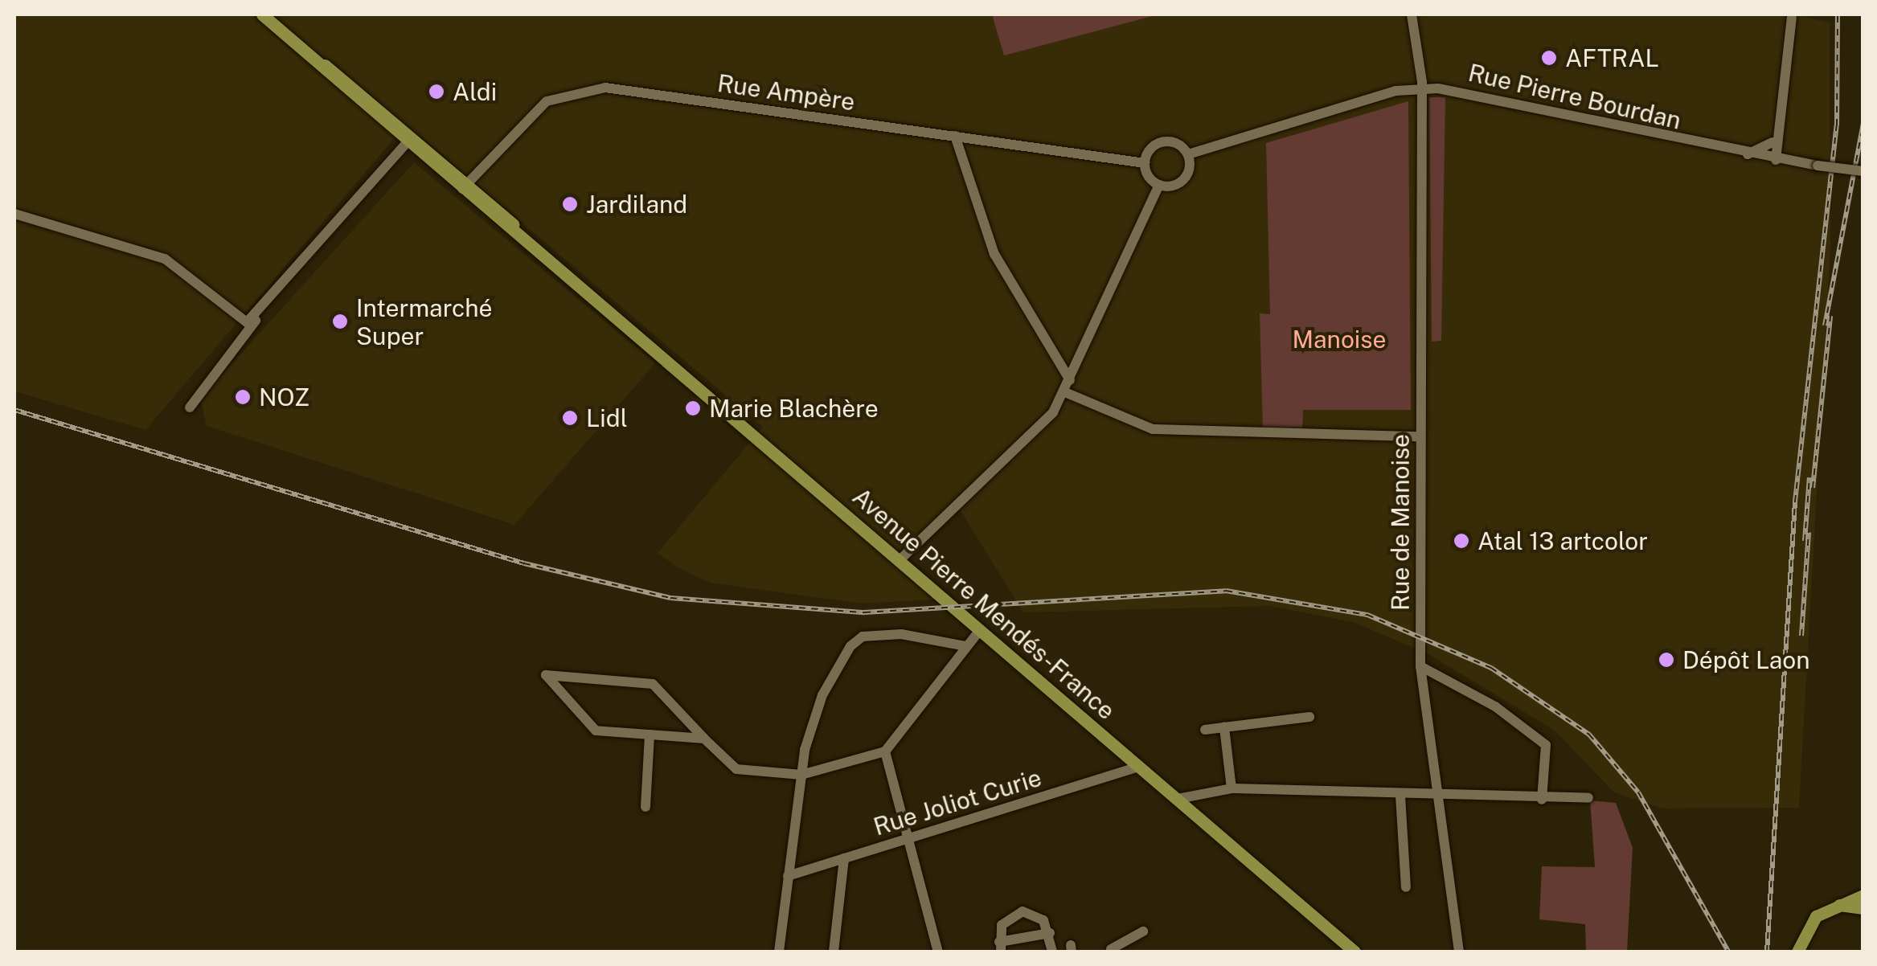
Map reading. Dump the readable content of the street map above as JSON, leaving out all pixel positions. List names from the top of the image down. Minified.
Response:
{"streets":{"main road":["Avenue Pierre Mendés-France"],"street":["Rue Ampère","Rue Pierre Bourdan","Rue de Manoise","Rue Joliot Curie"]},"crossings":[["Rue Ampère","Rue Pierre Bourdan"],["Rue Ampère","Avenue Pierre Mendés-France"],["Rue Pierre Bourdan","Rue de Manoise"],["Avenue Pierre Mendés-France","Rue Joliot Curie"]],"parks":["Manoise"],"places":["AFTRAL","Aldi","Jardiland","Intermarché Super","NOZ","Marie Blachère","Lidl","Atal 13 artcolor","Dépôt Laon"]}
